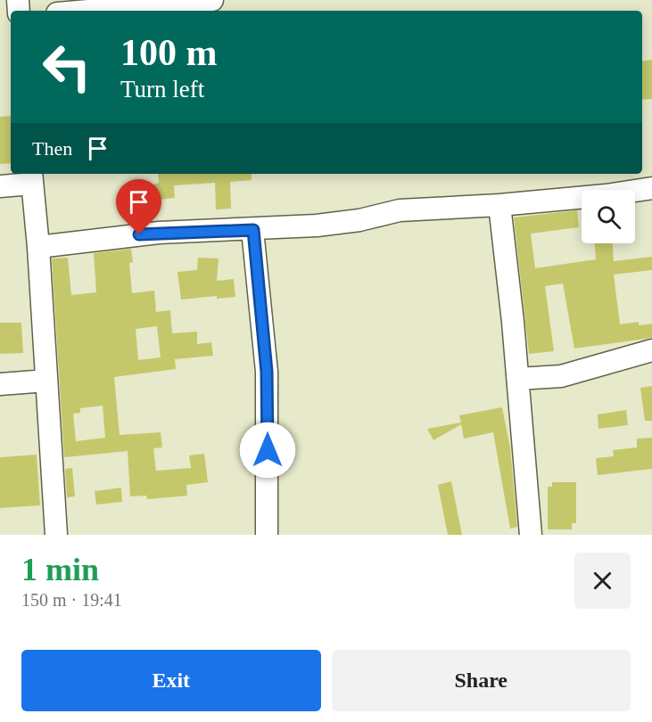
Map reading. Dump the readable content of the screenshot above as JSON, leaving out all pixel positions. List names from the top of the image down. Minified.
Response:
{"page":{"turn":["100 m","Turn left"],"then":"Then","heading":["1 min","150 m · 19:41"],"buttons":["Exit","Share"]}}
